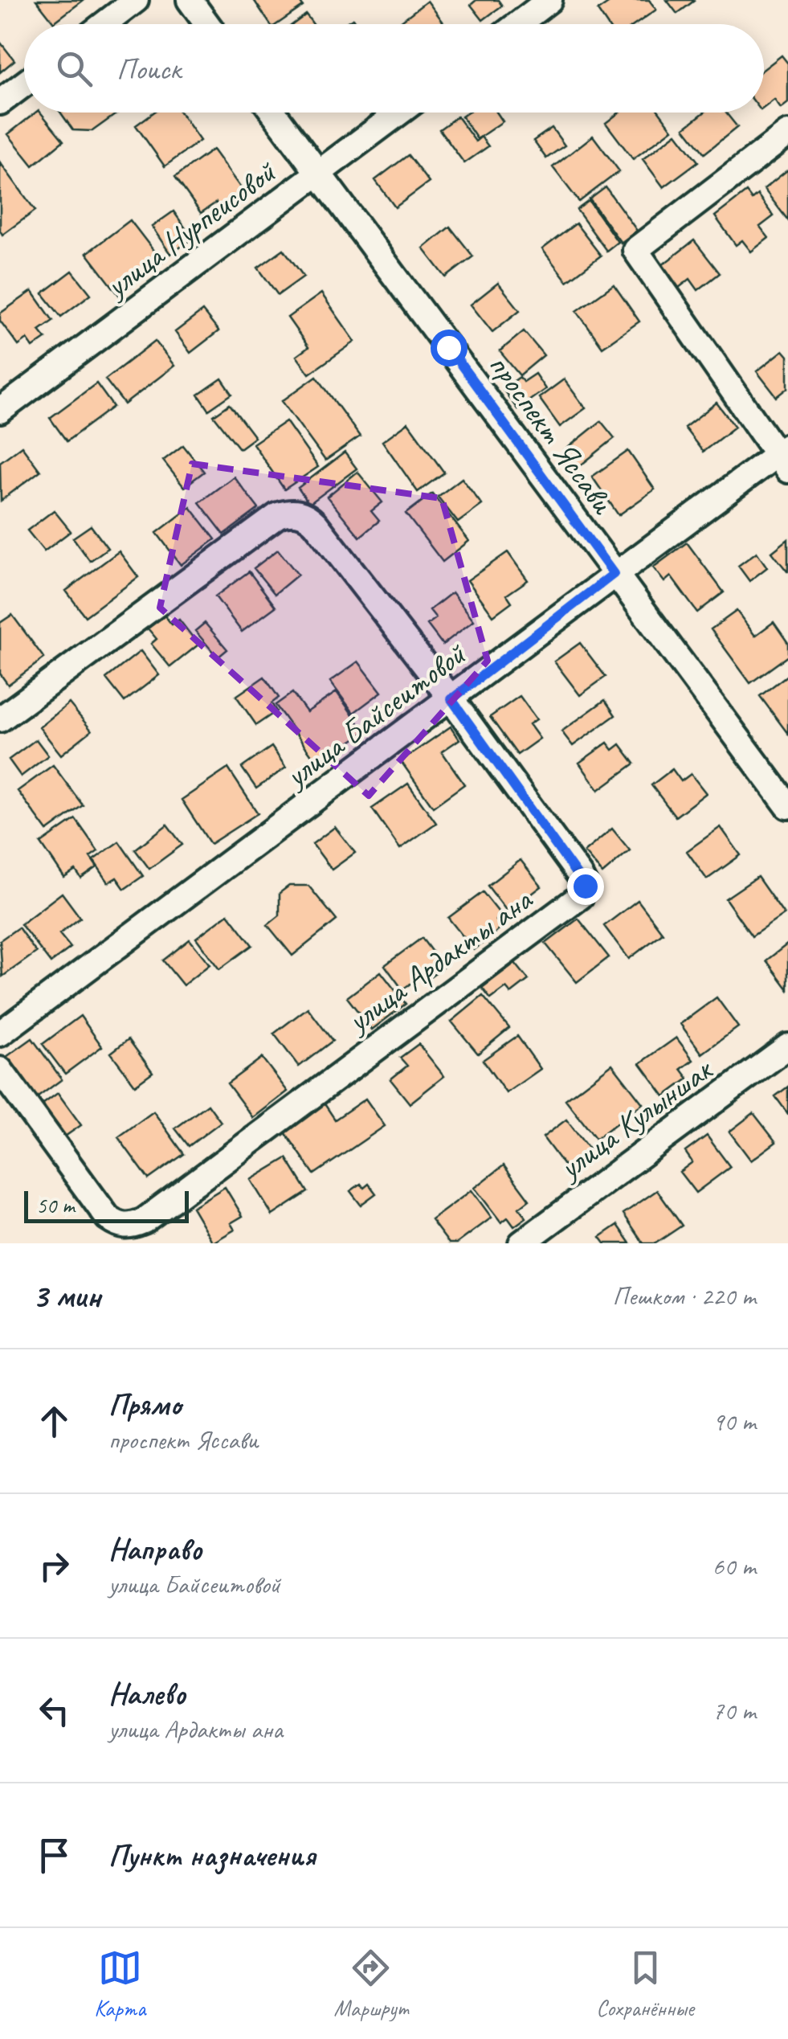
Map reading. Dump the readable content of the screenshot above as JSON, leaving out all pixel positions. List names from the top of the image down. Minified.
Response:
{"streets":{"street":["улица Нурпеисовой","проспект Яссави","улица Байсеитовой","улица Ардакты ана","улица Кулыншак"]},"crossings":[["улица Нурпеисовой","проспект Яссави"],["проспект Яссави","улица Байсеитовой"],["улица Байсеитовой","улица Ардакты ана"]],"scale_bar":"50 m","page":{"search":"Поиск","scale":"50 m","heading":["3 мин","Пешком · 220 m"],"list":[["Прямо","проспект Яссави","90 m"],["Направо","улица Байсеитовой","60 m"],["Налево","улица Ардакты ана","70 m"],"Пункт назначения"],"nav":["Карта","Маршрут","Сохранённые"]}}
